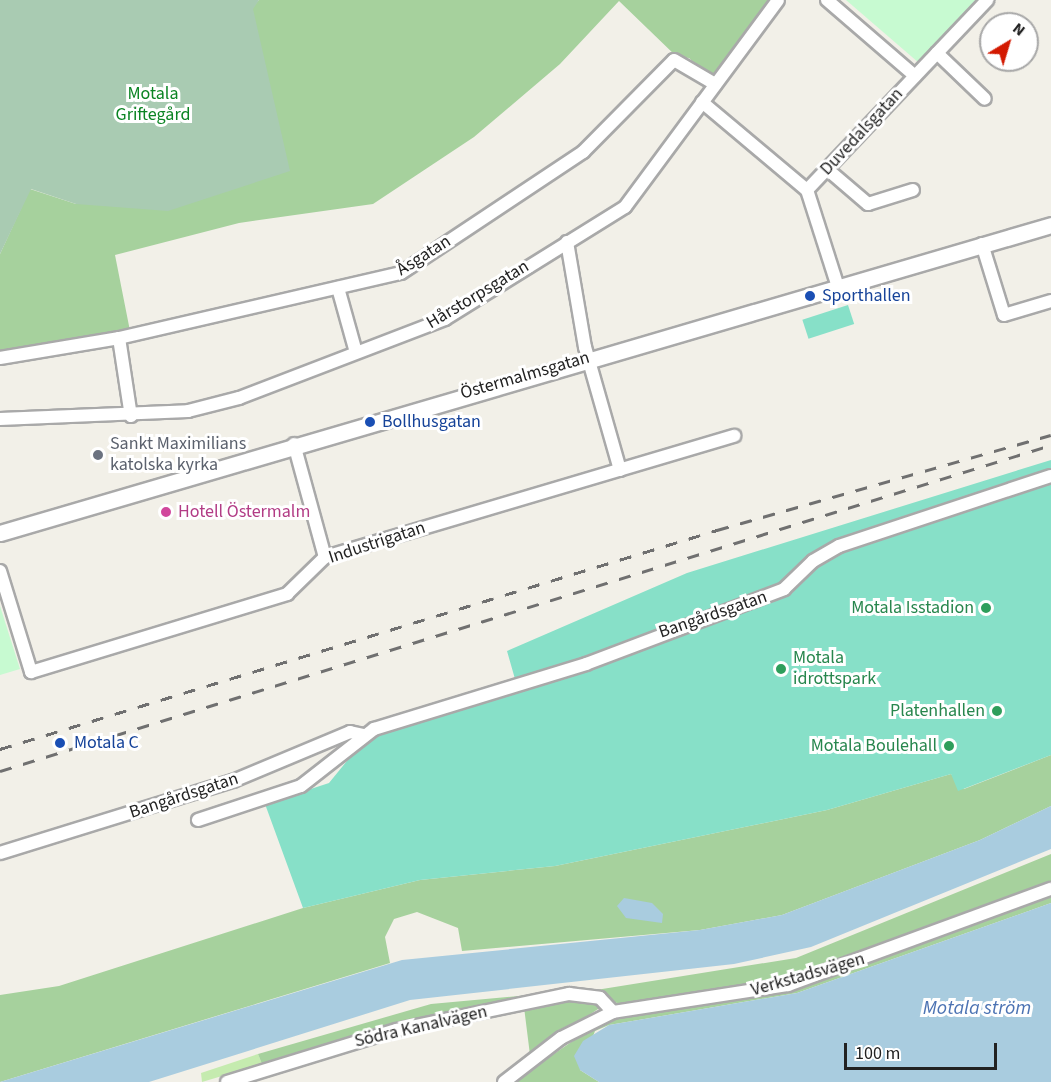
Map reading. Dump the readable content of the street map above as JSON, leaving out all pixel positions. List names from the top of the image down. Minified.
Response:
{"streets":{"street":["Duvedalsgatan","Åsgatan","Hårstorpsgatan","Östermalmsgatan","Industrigatan","Bangårdsgatan","Verkstadsvägen","Södra Kanalvägen"]},"crossings":[["Duvedalsgatan","Östermalmsgatan"],["Åsgatan","Hårstorpsgatan"],["Verkstadsvägen","Södra Kanalvägen"]],"water":["Motala ström"],"parks":["Motala Griftegård"],"places":["Sporthallen","Bollhusgatan","Sankt Maximilians katolska kyrka","Hotell Östermalm","Motala Isstadion","Motala idrottspark","Platenhallen","Motala C","Motala Boulehall"],"scale_bar":"100 m","north":"top right"}
